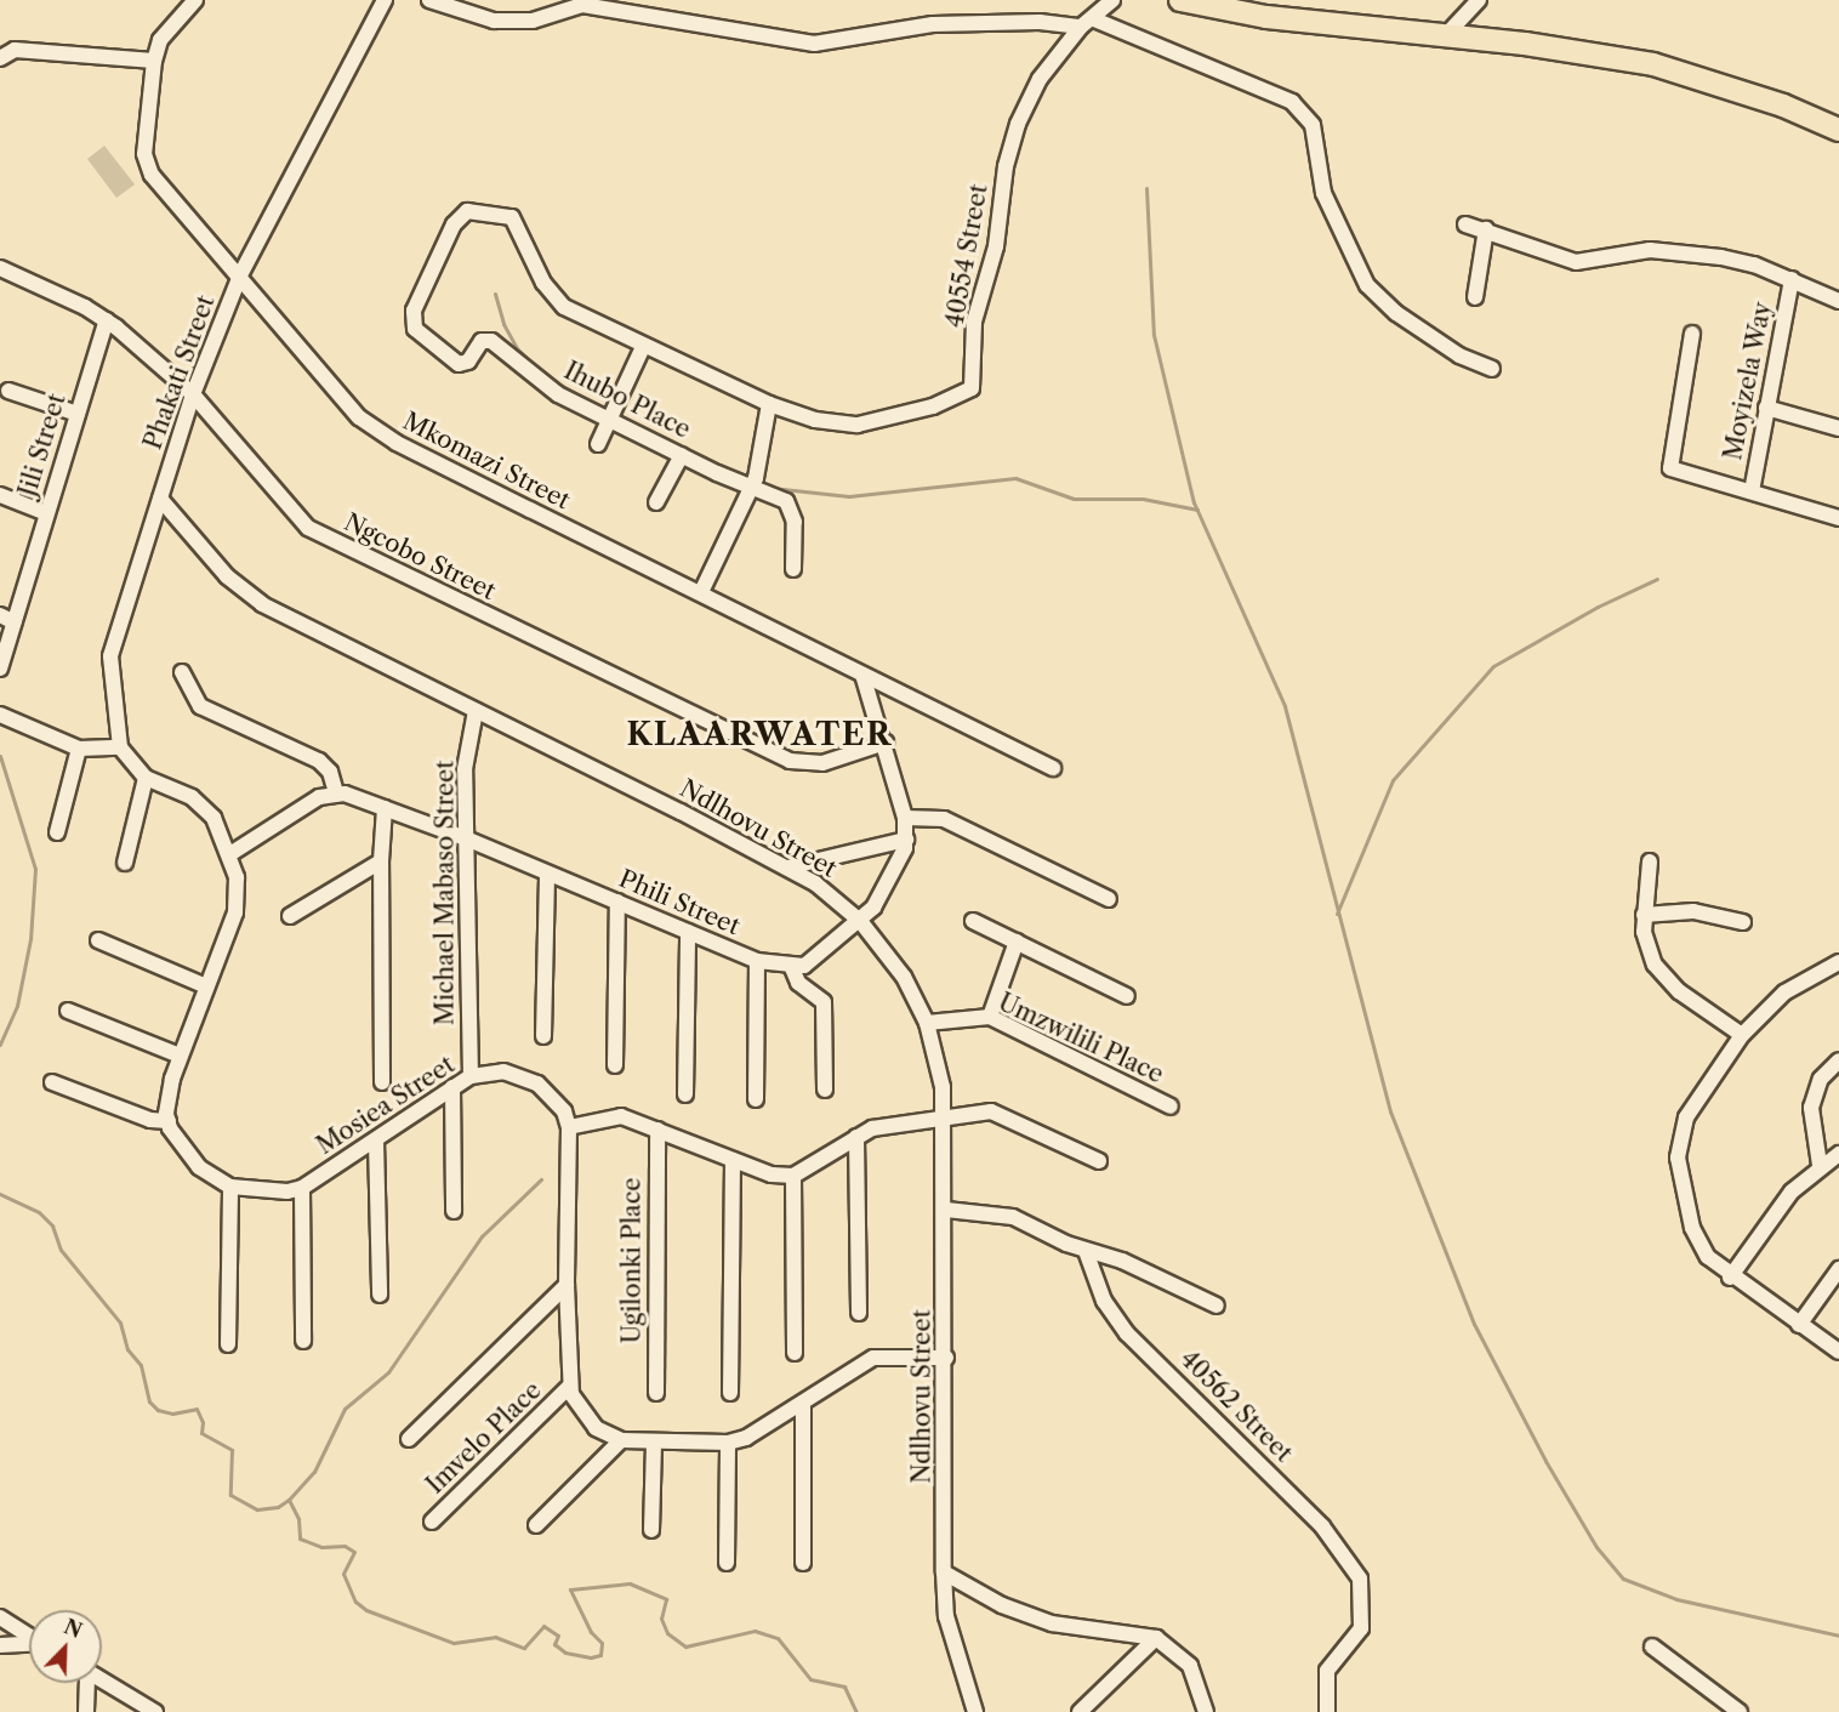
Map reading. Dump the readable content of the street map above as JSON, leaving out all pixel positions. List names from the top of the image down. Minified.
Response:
{"streets":{"street":["40554 Street","Phakati Street","Moyizela Way","Ihubo Place","Jili Street","Mkomazi Street","Ngcobo Street","Ndlhovu Street","Michael Mabaso Street","Phili Street","Umzwilili Place","Mosiea Street","Ugilonki Place","40562 Street","Imvelo Place"]},"crossings":[["Phakati Street","Mkomazi Street"],["Phakati Street","Ngcobo Street"],["Phakati Street","Ndlhovu Street"],["Jili Street","Ngcobo Street"],["Ndlhovu Street","Michael Mabaso Street"],["Ndlhovu Street","Umzwilili Place"],["Michael Mabaso Street","Phili Street"],["Michael Mabaso Street","Mosiea Street"]],"districts":["KLAARWATER"],"north":"top right"}
